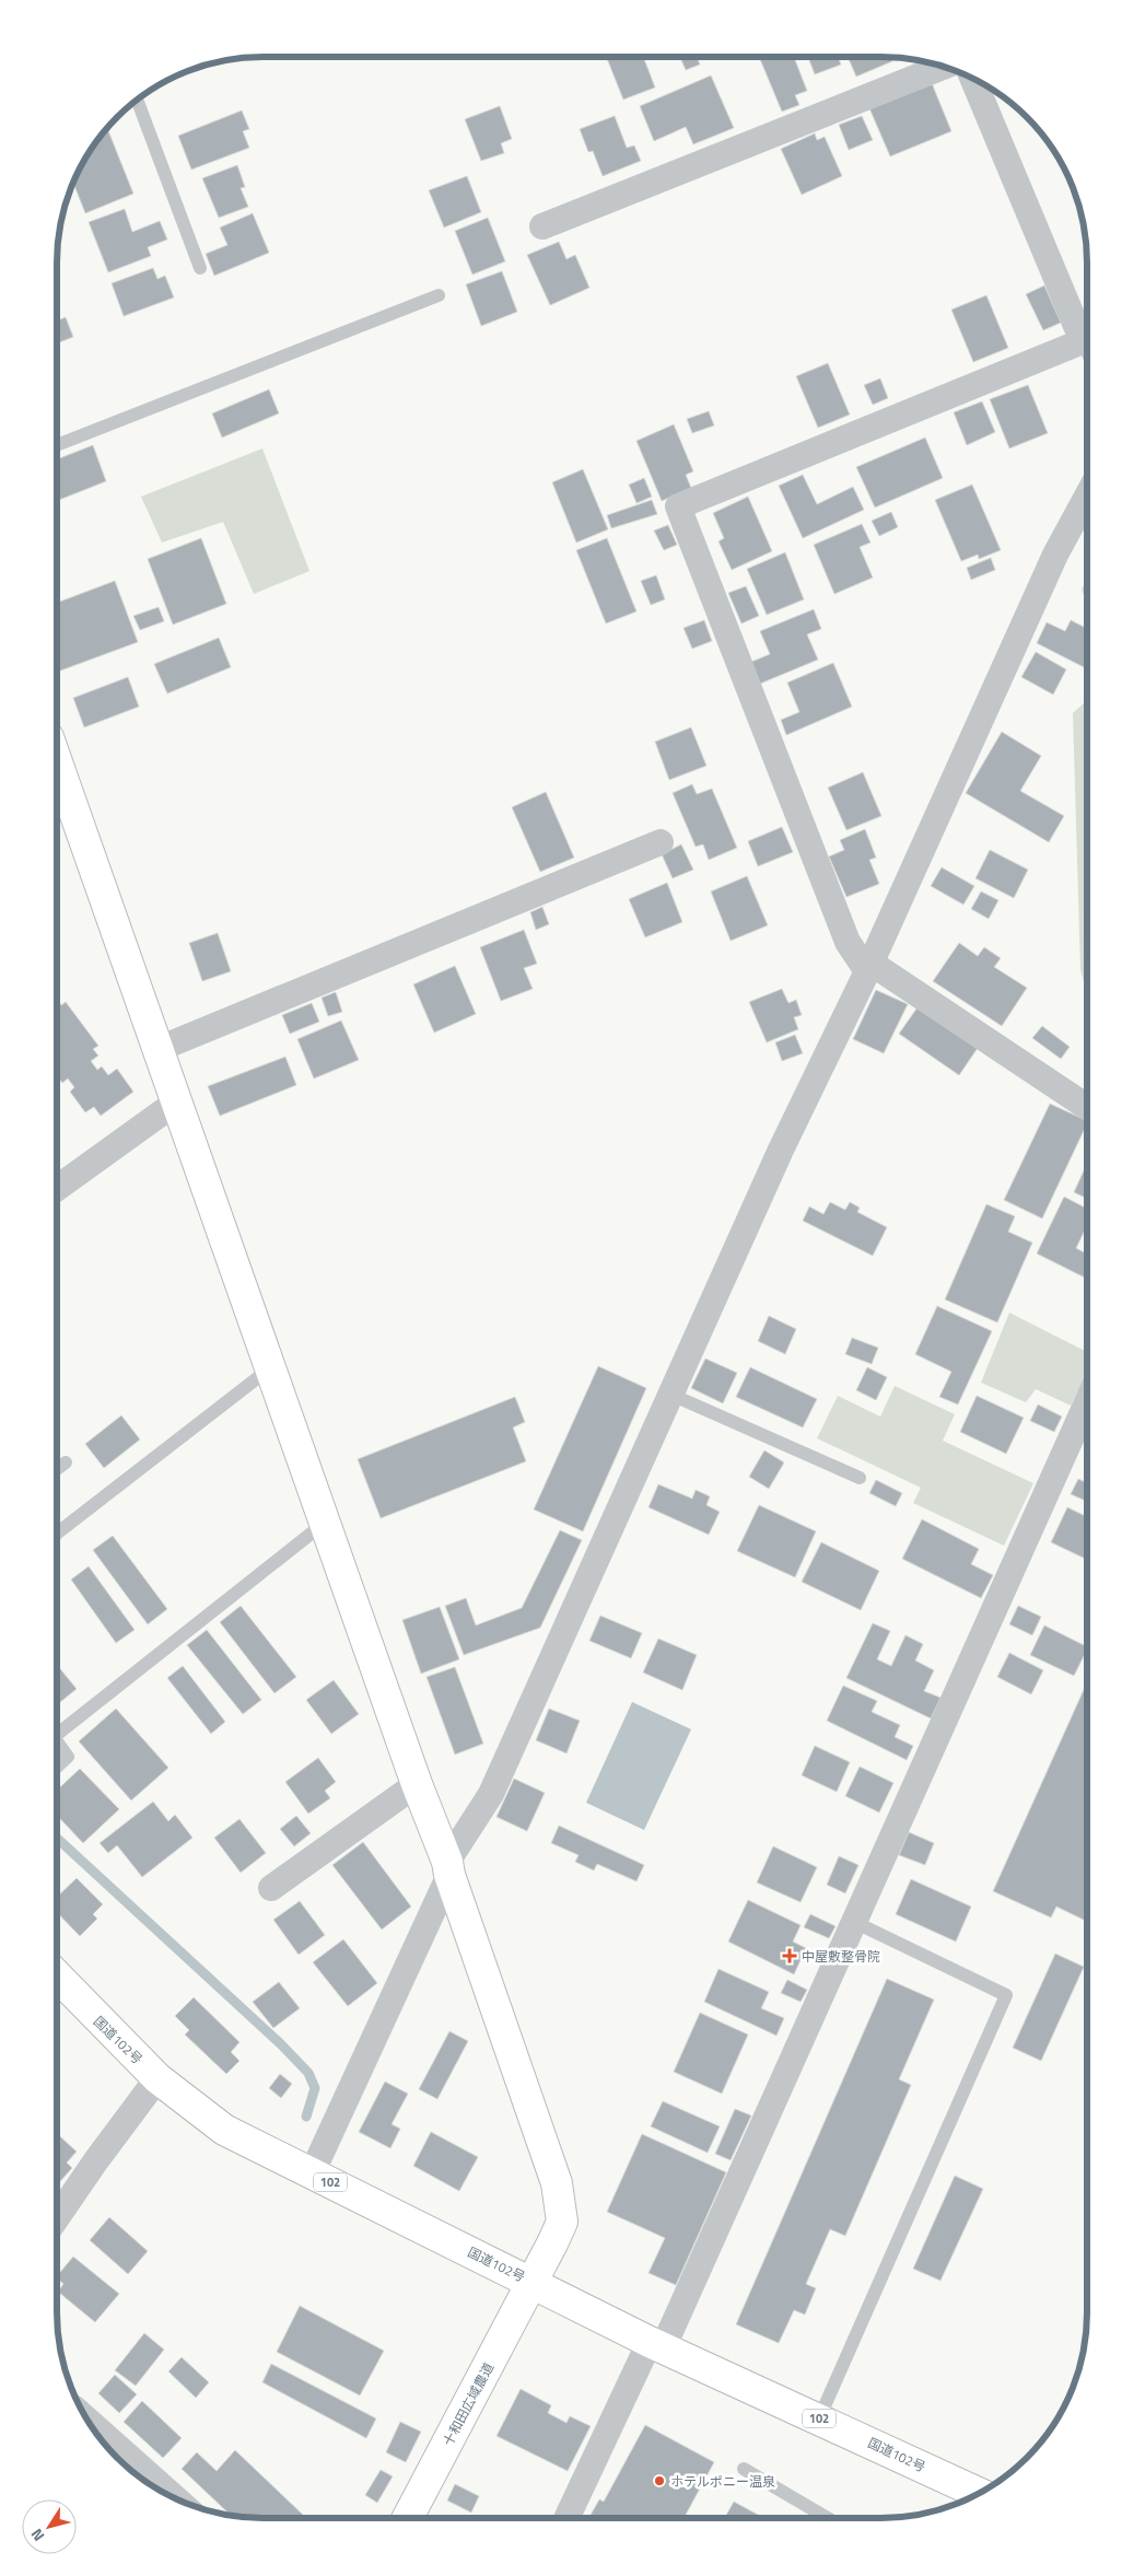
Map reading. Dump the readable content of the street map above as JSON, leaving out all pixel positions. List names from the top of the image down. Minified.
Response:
{"streets":{"main road":["国道102号","102","十和田広域農道"]},"crossings":[["国道102号","十和田広域農道"]],"places":{"health":["中屋敷整骨院"],"other":["ホテルポニー温泉"]},"north":"bottom left"}
